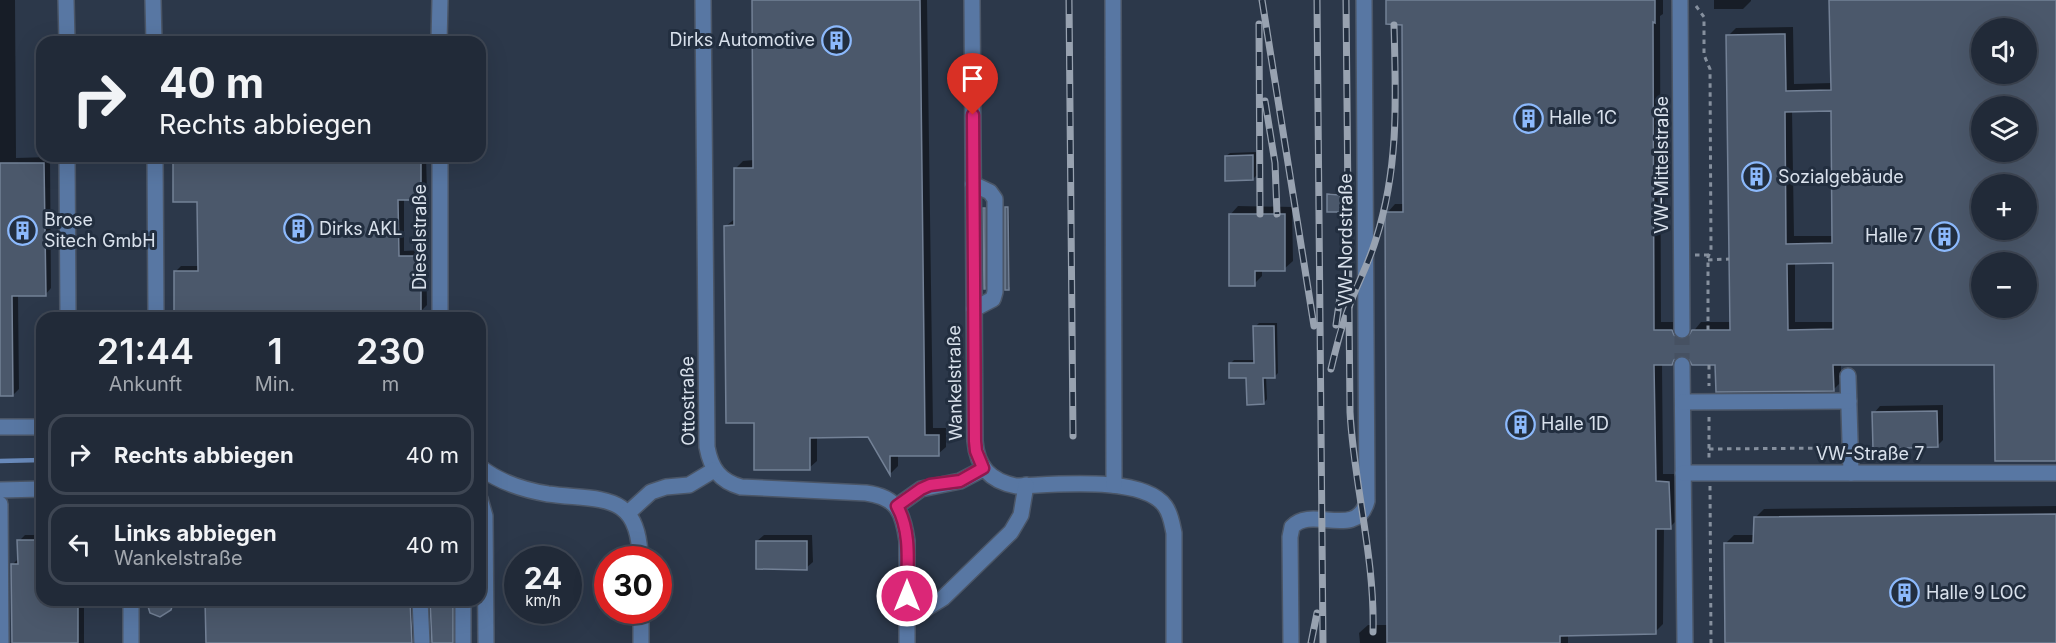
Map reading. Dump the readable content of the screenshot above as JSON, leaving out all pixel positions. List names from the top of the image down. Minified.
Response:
{"streets":{"street":["VW-Mittelstraße","Dieselstraße","VW-Nordstraße","Wankelstraße","Ottostraße","VW-Straße 7"]},"places":{"building":["Dirks Automotive","Halle 1C","Sozialgebäude","Dirks AKL","Brose Sitech GmbH","Halle 7","Halle 1D","Halle 9 LOC"]},"page":{"map_buttons":["+","−"],"turn":["40 m","Rechts abbiegen"],"eta":["21:44","Ankunft","1","Min.","230","m"],"list":[{"name":"Rechts abbiegen","value":"40 m"},{"name":"Links abbiegen","note":"Wankelstraße","value":"40 m"}],"speed":"24 km/h","limit":"30"}}
